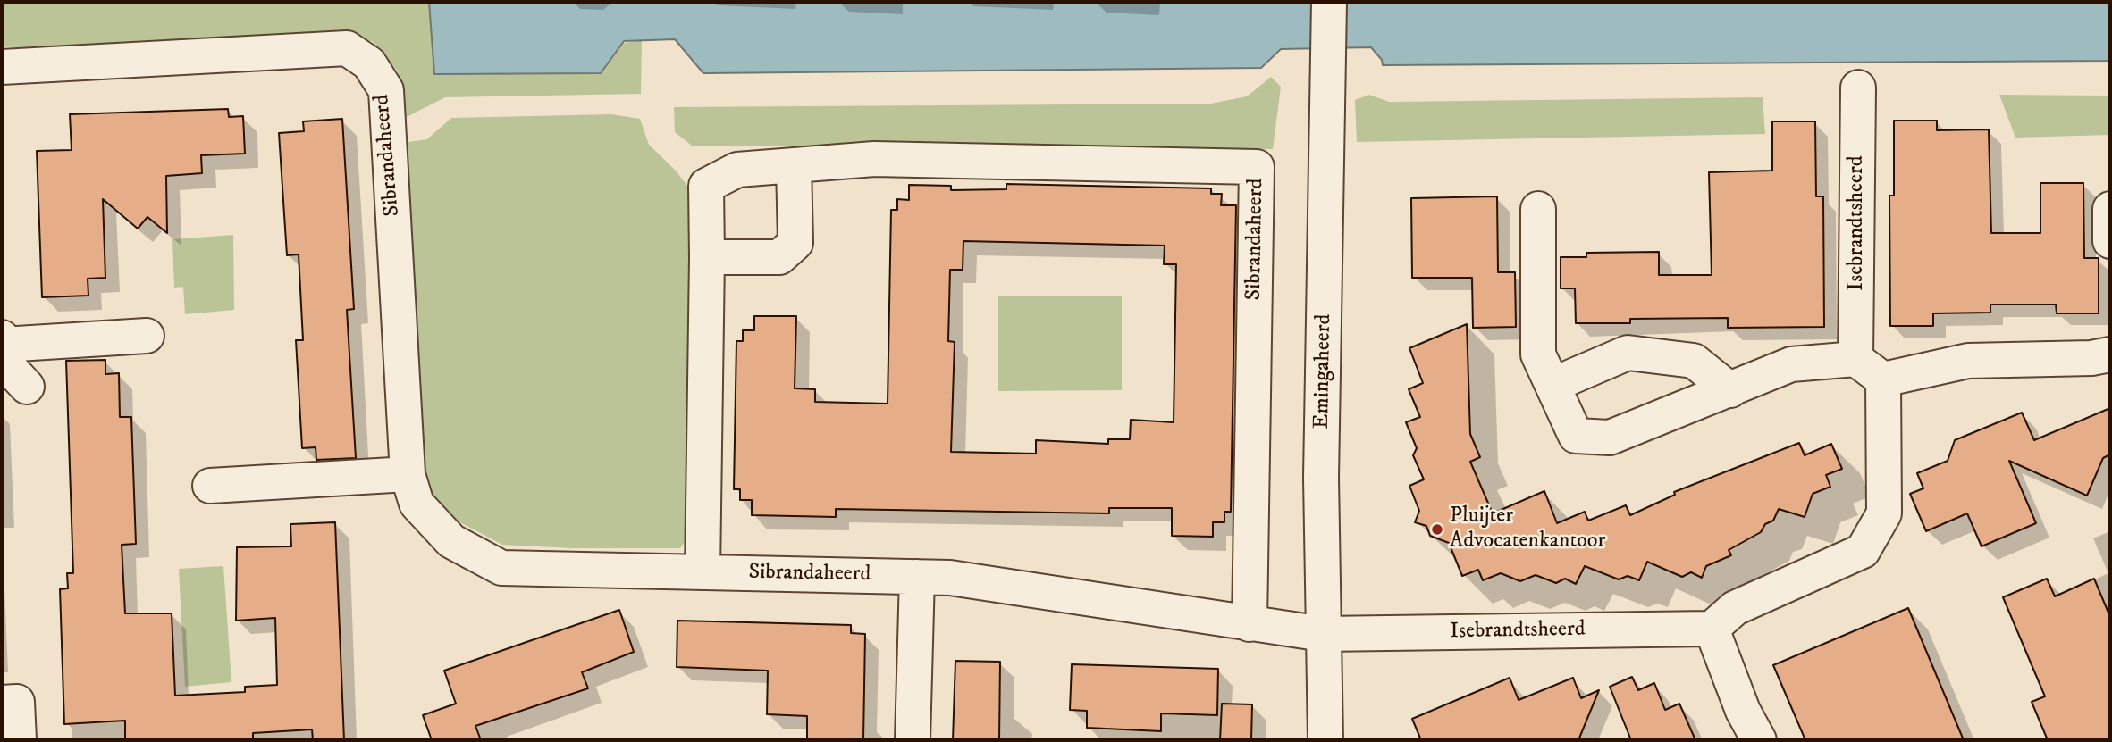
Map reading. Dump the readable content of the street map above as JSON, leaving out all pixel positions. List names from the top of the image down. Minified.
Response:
{"streets":{"street":["Sibrandaheerd","Isebrandtsheerd","Emingaheerd"]},"crossings":[["Sibrandaheerd","Isebrandtsheerd"],["Sibrandaheerd","Emingaheerd"],["Isebrandtsheerd","Emingaheerd"]],"places":["Pluijter Advocatenkantoor"]}
